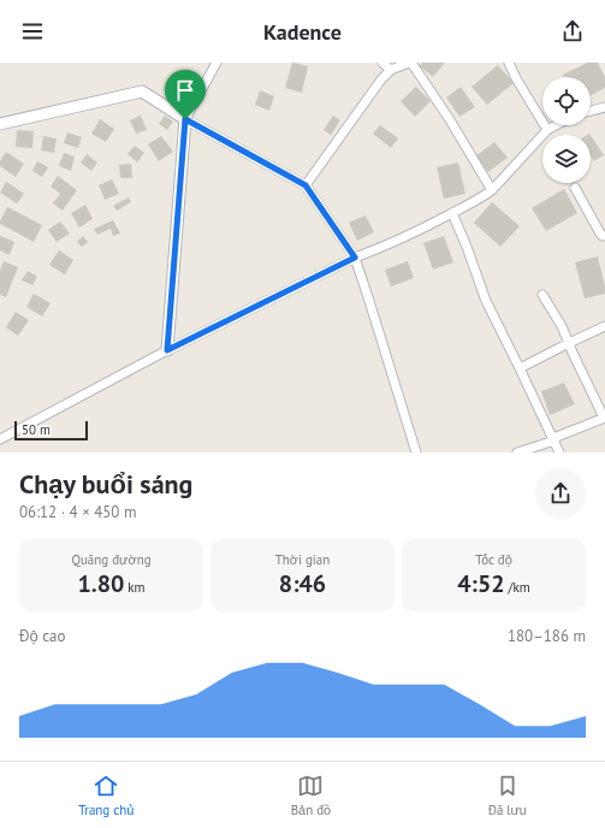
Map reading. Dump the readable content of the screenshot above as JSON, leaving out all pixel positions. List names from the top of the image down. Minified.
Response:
{"scale_bar":"50 m","page":{"header":"Kadence","scale":"50 m","heading":["Chạy buổi sáng","06:12 · 4 × 450 m"],"stats":[["Quãng đường","1.80 km"],["Thời gian","8:46"],["Tốc độ","4:52 /km"]],"chart":["Độ cao","180–186 m"],"tabs":["Trang chủ","Bản đồ","Đã lưu"]}}
